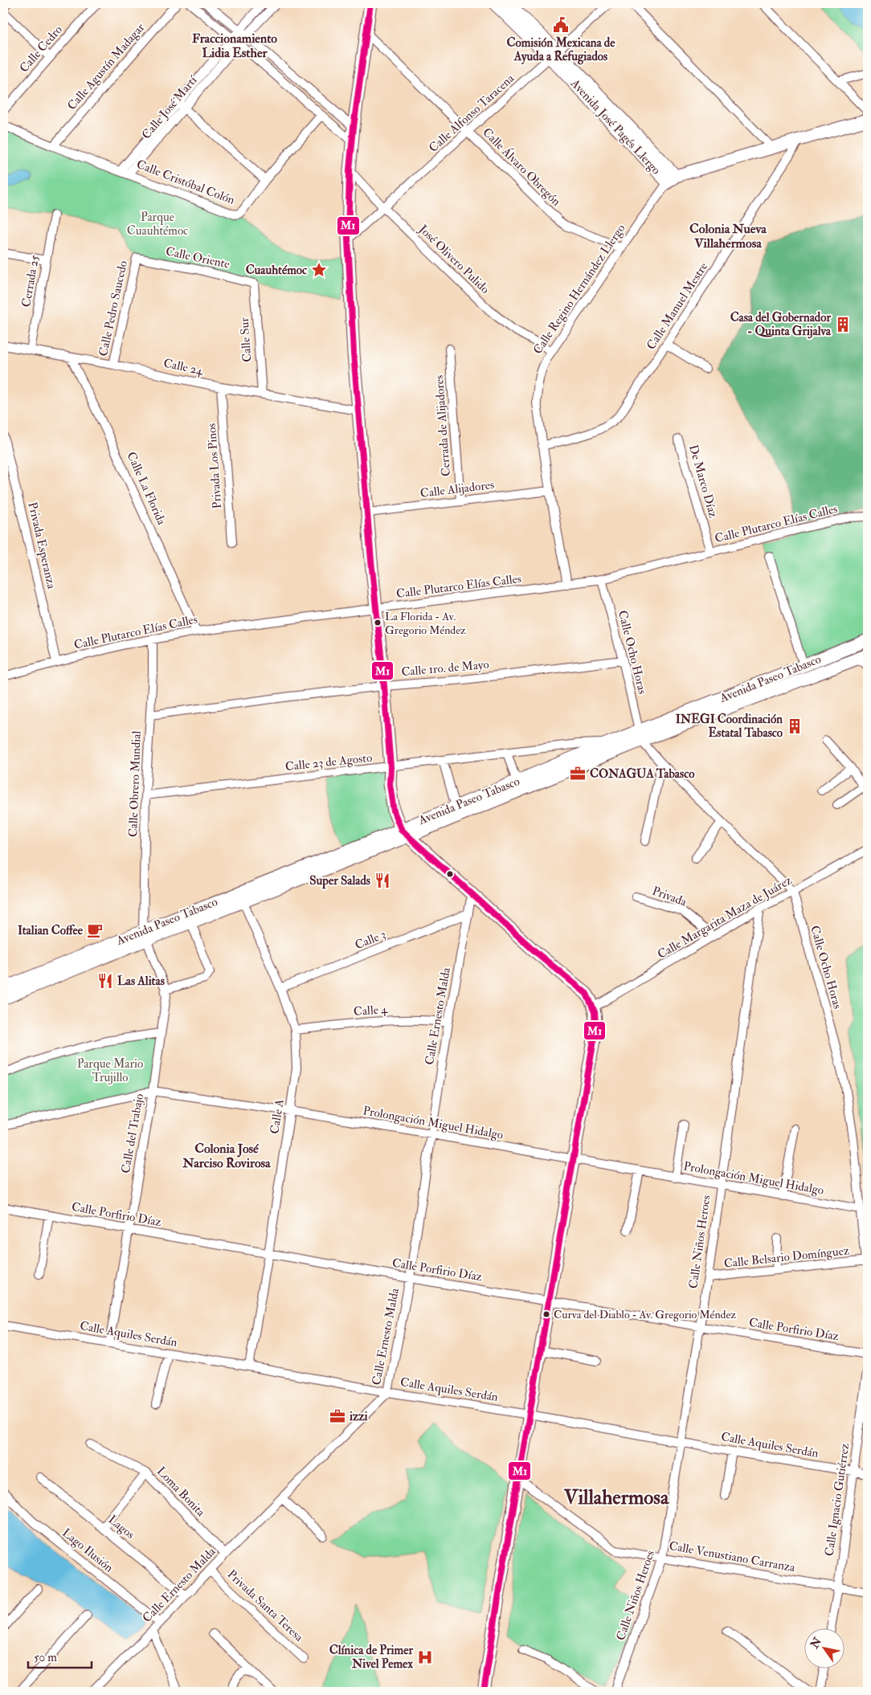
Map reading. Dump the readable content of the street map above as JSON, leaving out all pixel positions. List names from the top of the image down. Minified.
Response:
{"streets":{"main road":["Avenida José Pagés Llergo","Avenida Paseo Tabasco"],"street":["Calle Cedro","Calle Agustín Madagar","Calle José Martí","Calle Alfonso Taracena","Calle Álvaro Obregón","Calle Cristóbal Colón","Calle Oriente","José Olivero Pulido","Cerrada 25","Calle Regino Hernández Llergo","Calle Manuel Mestre","Calle Pedro Saucedo","Calle Sur","Calle 24","Cerrada de Alijadores","Privada Los Pinos","De Marco Díaz","Calle La Florida","Calle Alijadores","Calle Plutarco Elías Calles","Privada Esperanza","Calle Ocho Horas","Calle 1ro. de Mayo","Calle 23 de Agosto","Calle Obrero Mundial","Privada","Calle Margarita Maza de Juárez","Calle 3","Calle 4","Calle Ernesto Malda","Calle A","Prolongación Miguel Hidalgo","Calle del Trabajo","Calle Porfirio Díaz","Calle Niños Heroes","Calle Belsario Domínguez","Calle Aquiles Serdán","Loma Bonita","Calle Ignacio Gutiérrez","Lagos","Lago Ilusión","Calle Venustiano Carranza","Privada Santa Teresa"]},"crossings":[["Calle Agustín Madagar","Calle Cristóbal Colón"],["Calle José Martí","Calle Cristóbal Colón"],["Calle Alfonso Taracena","Avenida José Pagés Llergo"],["Calle Alfonso Taracena","Calle Álvaro Obregón"],["Calle Alfonso Taracena","José Olivero Pulido"],["Avenida José Pagés Llergo","Calle Regino Hernández Llergo"],["Calle Álvaro Obregón","Calle Regino Hernández Llergo"],["Calle Oriente","Calle Pedro Saucedo"],["Calle Oriente","Calle Sur"],["José Olivero Pulido","Calle Regino Hernández Llergo"],["Cerrada 25","Calle 24"],["Calle Regino Hernández Llergo","Calle Manuel Mestre"],["Calle Regino Hernández Llergo","Calle Alijadores"],["Calle Regino Hernández Llergo","Calle Plutarco Elías Calles"],["Calle Pedro Saucedo","Calle 24"],["Calle Sur","Calle 24"],["Calle 24","Privada Los Pinos"],["Calle 24","Calle La Florida"],["Cerrada de Alijadores","Calle Alijadores"],["De Marco Díaz","Calle Plutarco Elías Calles"],["Calle La Florida","Calle Plutarco Elías Calles"],["Calle Plutarco Elías Calles","Privada Esperanza"],["Calle Plutarco Elías Calles","Calle Ocho Horas"],["Calle Plutarco Elías Calles","Calle Obrero Mundial"],["Calle Ocho Horas","Calle 1ro. de Mayo"],["Calle Ocho Horas","Avenida Paseo Tabasco"],["Calle Ocho Horas","Calle Margarita Maza de Juárez"],["Calle Ocho Horas","Prolongación Miguel Hidalgo"],["Calle Ocho Horas","Calle Belsario Domínguez"],["Calle 1ro. de Mayo","Calle Obrero Mundial"],["Avenida Paseo Tabasco","Calle 23 de Agosto"],["Avenida Paseo Tabasco","Calle Obrero Mundial"],["Avenida Paseo Tabasco","Calle A"],["Avenida Paseo Tabasco","Calle del Trabajo"],["Calle 23 de Agosto","Calle Obrero Mundial"],["Calle Obrero Mundial","Calle del Trabajo"],["Privada","Calle Margarita Maza de Juárez"],["Calle Margarita Maza de Juárez","Calle Niños Heroes"],["Calle 3","Calle Ernesto Malda"],["Calle 3","Calle A"],["Calle 4","Calle Ernesto Malda"],["Calle 4","Calle A"],["Calle Ernesto Malda","Prolongación Miguel Hidalgo"],["Calle Ernesto Malda","Calle Porfirio Díaz"],["Calle Ernesto Malda","Calle Aquiles Serdán"],["Calle Ernesto Malda","Loma Bonita"],["Calle Ernesto Malda","Lagos"],["Calle Ernesto Malda","Lago Ilusión"],["Calle Ernesto Malda","Privada Santa Teresa"],["Calle A","Prolongación Miguel Hidalgo"],["Calle A","Calle Porfirio Díaz"],["Calle A","Calle Aquiles Serdán"],["Prolongación Miguel Hidalgo","Calle del Trabajo"],["Prolongación Miguel Hidalgo","Calle Niños Heroes"],["Calle del Trabajo","Calle Porfirio Díaz"],["Calle del Trabajo","Calle Aquiles Serdán"],["Calle Porfirio Díaz","Calle Niños Heroes"],["Calle Niños Heroes","Calle Belsario Domínguez"],["Calle Niños Heroes","Calle Aquiles Serdán"],["Calle Niños Heroes","Calle Venustiano Carranza"],["Calle Aquiles Serdán","Calle Ignacio Gutiérrez"],["Calle Ignacio Gutiérrez","Calle Venustiano Carranza"]],"districts":["Fraccionamiento Lidia Esther","Colonia Nueva Villahermosa","Colonia José Narciso Rovirosa","Villahermosa"],"parks":["Parque Cuauhtémoc","Parque Mario Trujillo"],"places":{"public building":["Comisión Mexicana de Ayuda a Refugiados"],"place":["Cuauhtémoc"],"building":["Casa del Gobernador - Quinta Grijalva","INEGI Coordinación Estatal Tabasco"],"other":["La Florida - Av. Gregorio Méndez","Curva del Diablo - Av. Gregorio Méndez"],"office":["CONAGUA Tabasco","izzi"],"restaurant":["Super Salads","Las Alitas"],"cafe":["Italian Coffee"],"hospital":["Clínica de Primer Nivel Pemex"]},"lines":["transit line M1"],"scale_bar":"50 m","north":"top left"}
